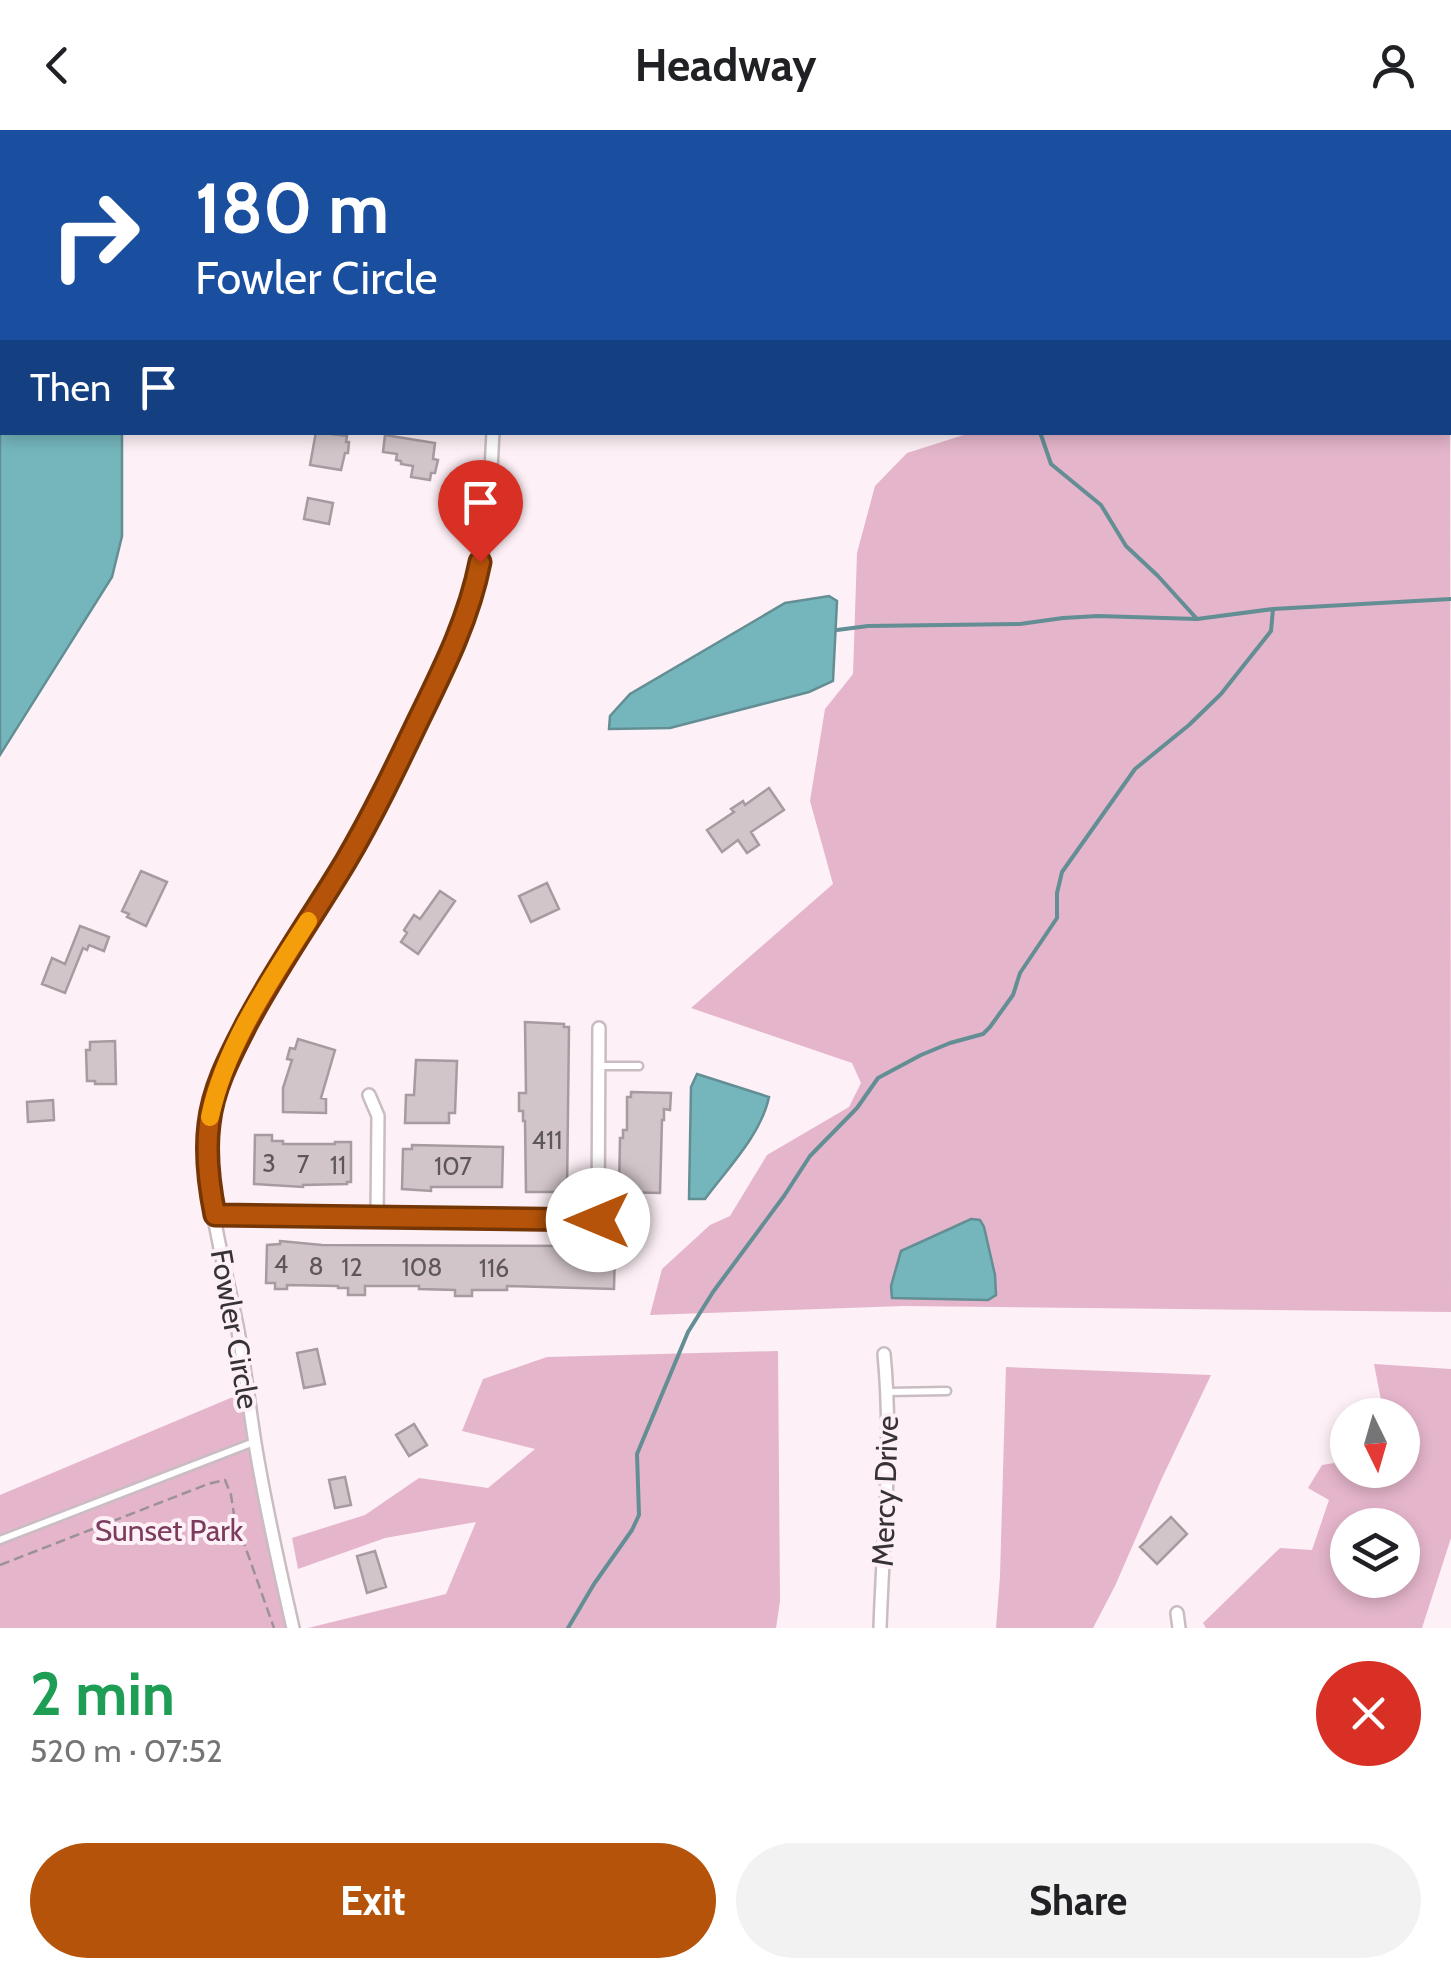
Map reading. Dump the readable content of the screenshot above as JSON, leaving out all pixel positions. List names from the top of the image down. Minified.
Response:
{"streets":{"street":["Fowler Circle","Mercy Drive"]},"parks":["Sunset Park"],"house_numbers":["411","3","7","11","107","4","8","12","108","116"],"north":"bottom","page":{"header":"Headway","turn":["180 m","Fowler Circle"],"then":"Then","heading":["2 min","520 m · 07:52"],"buttons":["Exit","Share"]}}
